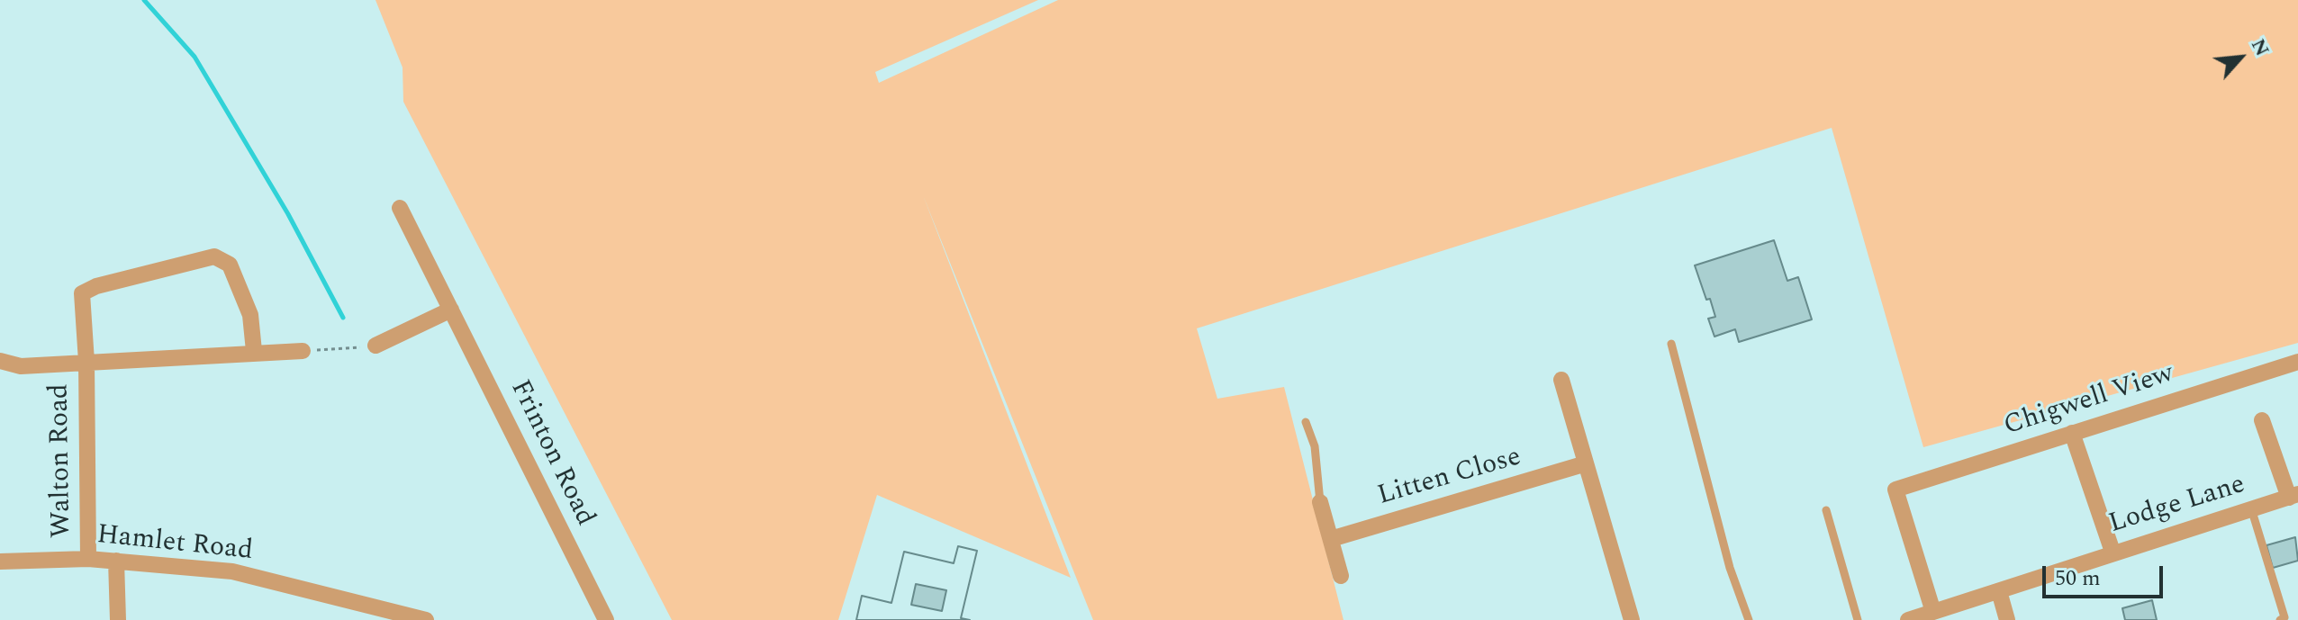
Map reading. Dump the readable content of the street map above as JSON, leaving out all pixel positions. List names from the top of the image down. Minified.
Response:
{"streets":{"street":["Chigwell View","Frinton Road","Walton Road","Litten Close","Lodge Lane","Hamlet Road"]},"crossings":[["Chigwell View","Lodge Lane"],["Walton Road","Hamlet Road"]],"scale_bar":"50 m","north":"top right"}
